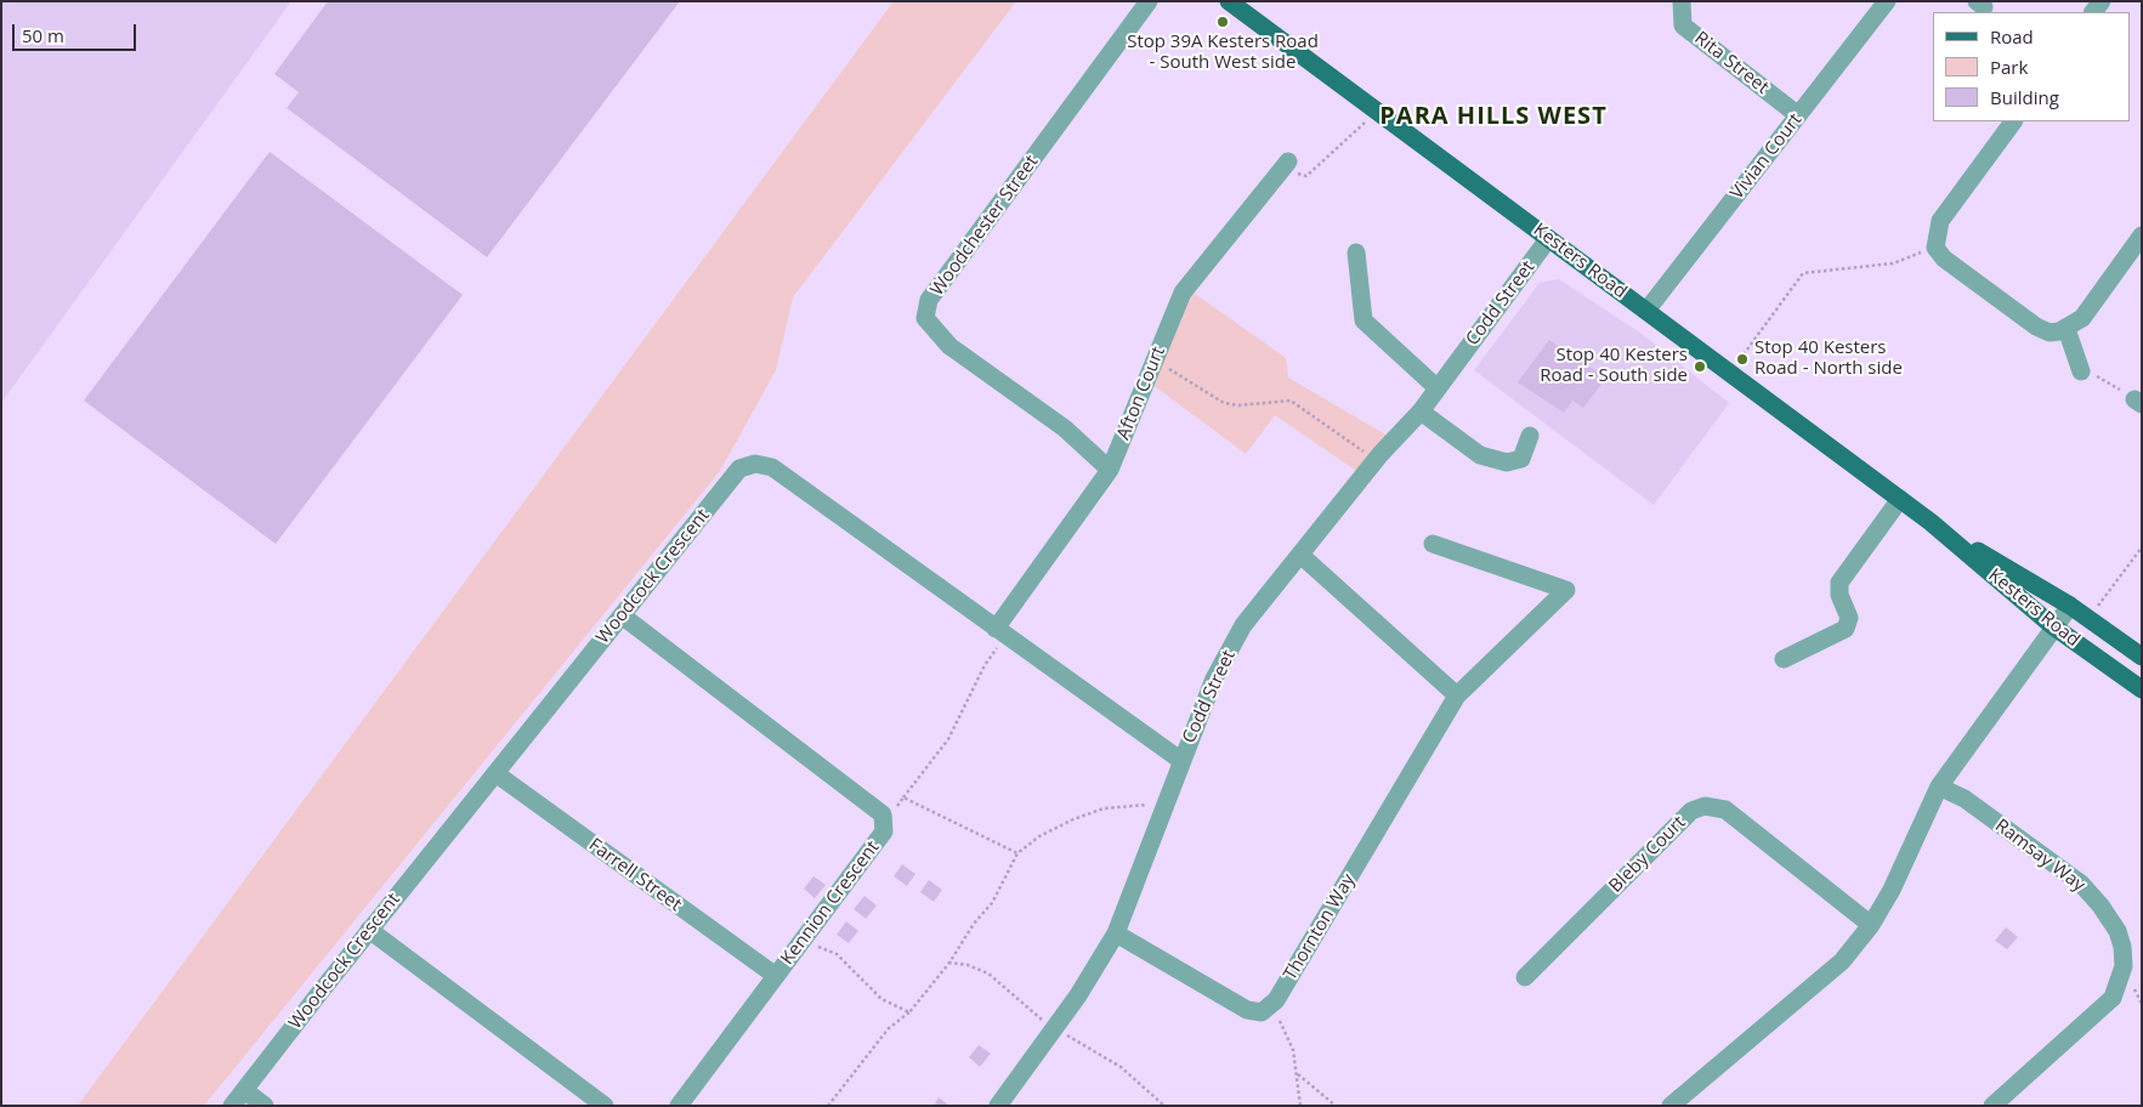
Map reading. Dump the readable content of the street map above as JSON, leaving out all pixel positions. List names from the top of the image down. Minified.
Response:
{"streets":{"main road":["Kesters Road"],"street":["Rita Street","Vivian Court","Woodchester Street","Codd Street","Afton Court","Woodcock Crescent","Bleby Court","Ramsay Way","Farrell Street","Kennion Crescent","Thornton Way"]},"crossings":[["Rita Street","Vivian Court"],["Vivian Court","Kesters Road"],["Woodchester Street","Afton Court"],["Kesters Road","Codd Street"],["Codd Street","Woodcock Crescent"],["Codd Street","Thornton Way"],["Afton Court","Woodcock Crescent"],["Woodcock Crescent","Farrell Street"],["Woodcock Crescent","Kennion Crescent"],["Farrell Street","Kennion Crescent"]],"districts":["PARA HILLS WEST"],"places":["Stop 39A Kesters Road - South West side","Stop 40 Kesters Road - North side","Stop 40 Kesters Road - South side"],"legend":["Road","Park","Building"],"scale_bar":"50 m"}
